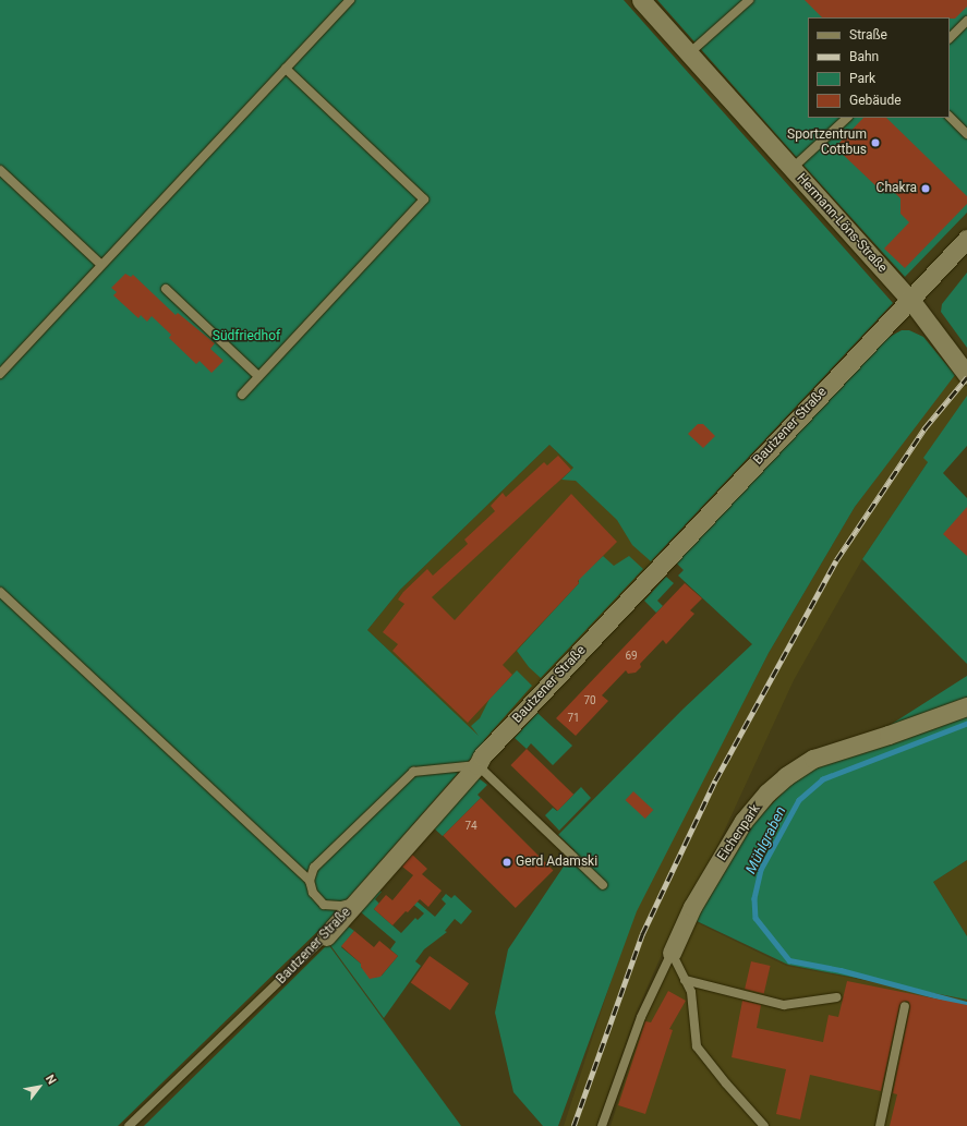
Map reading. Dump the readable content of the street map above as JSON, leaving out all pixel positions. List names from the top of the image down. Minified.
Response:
{"streets":{"street":["Hermann-Löns-Straße","Bautzener Straße","Eichenpark"]},"crossings":[["Hermann-Löns-Straße","Bautzener Straße"]],"water":["Mühlgraben"],"parks":["Südfriedhof"],"places":["Sportzentrum Cottbus","Chakra","Gerd Adamski"],"house_numbers":["69","70","71","74"],"legend":["Straße","Bahn","Park","Gebäude"],"north":"top right"}
